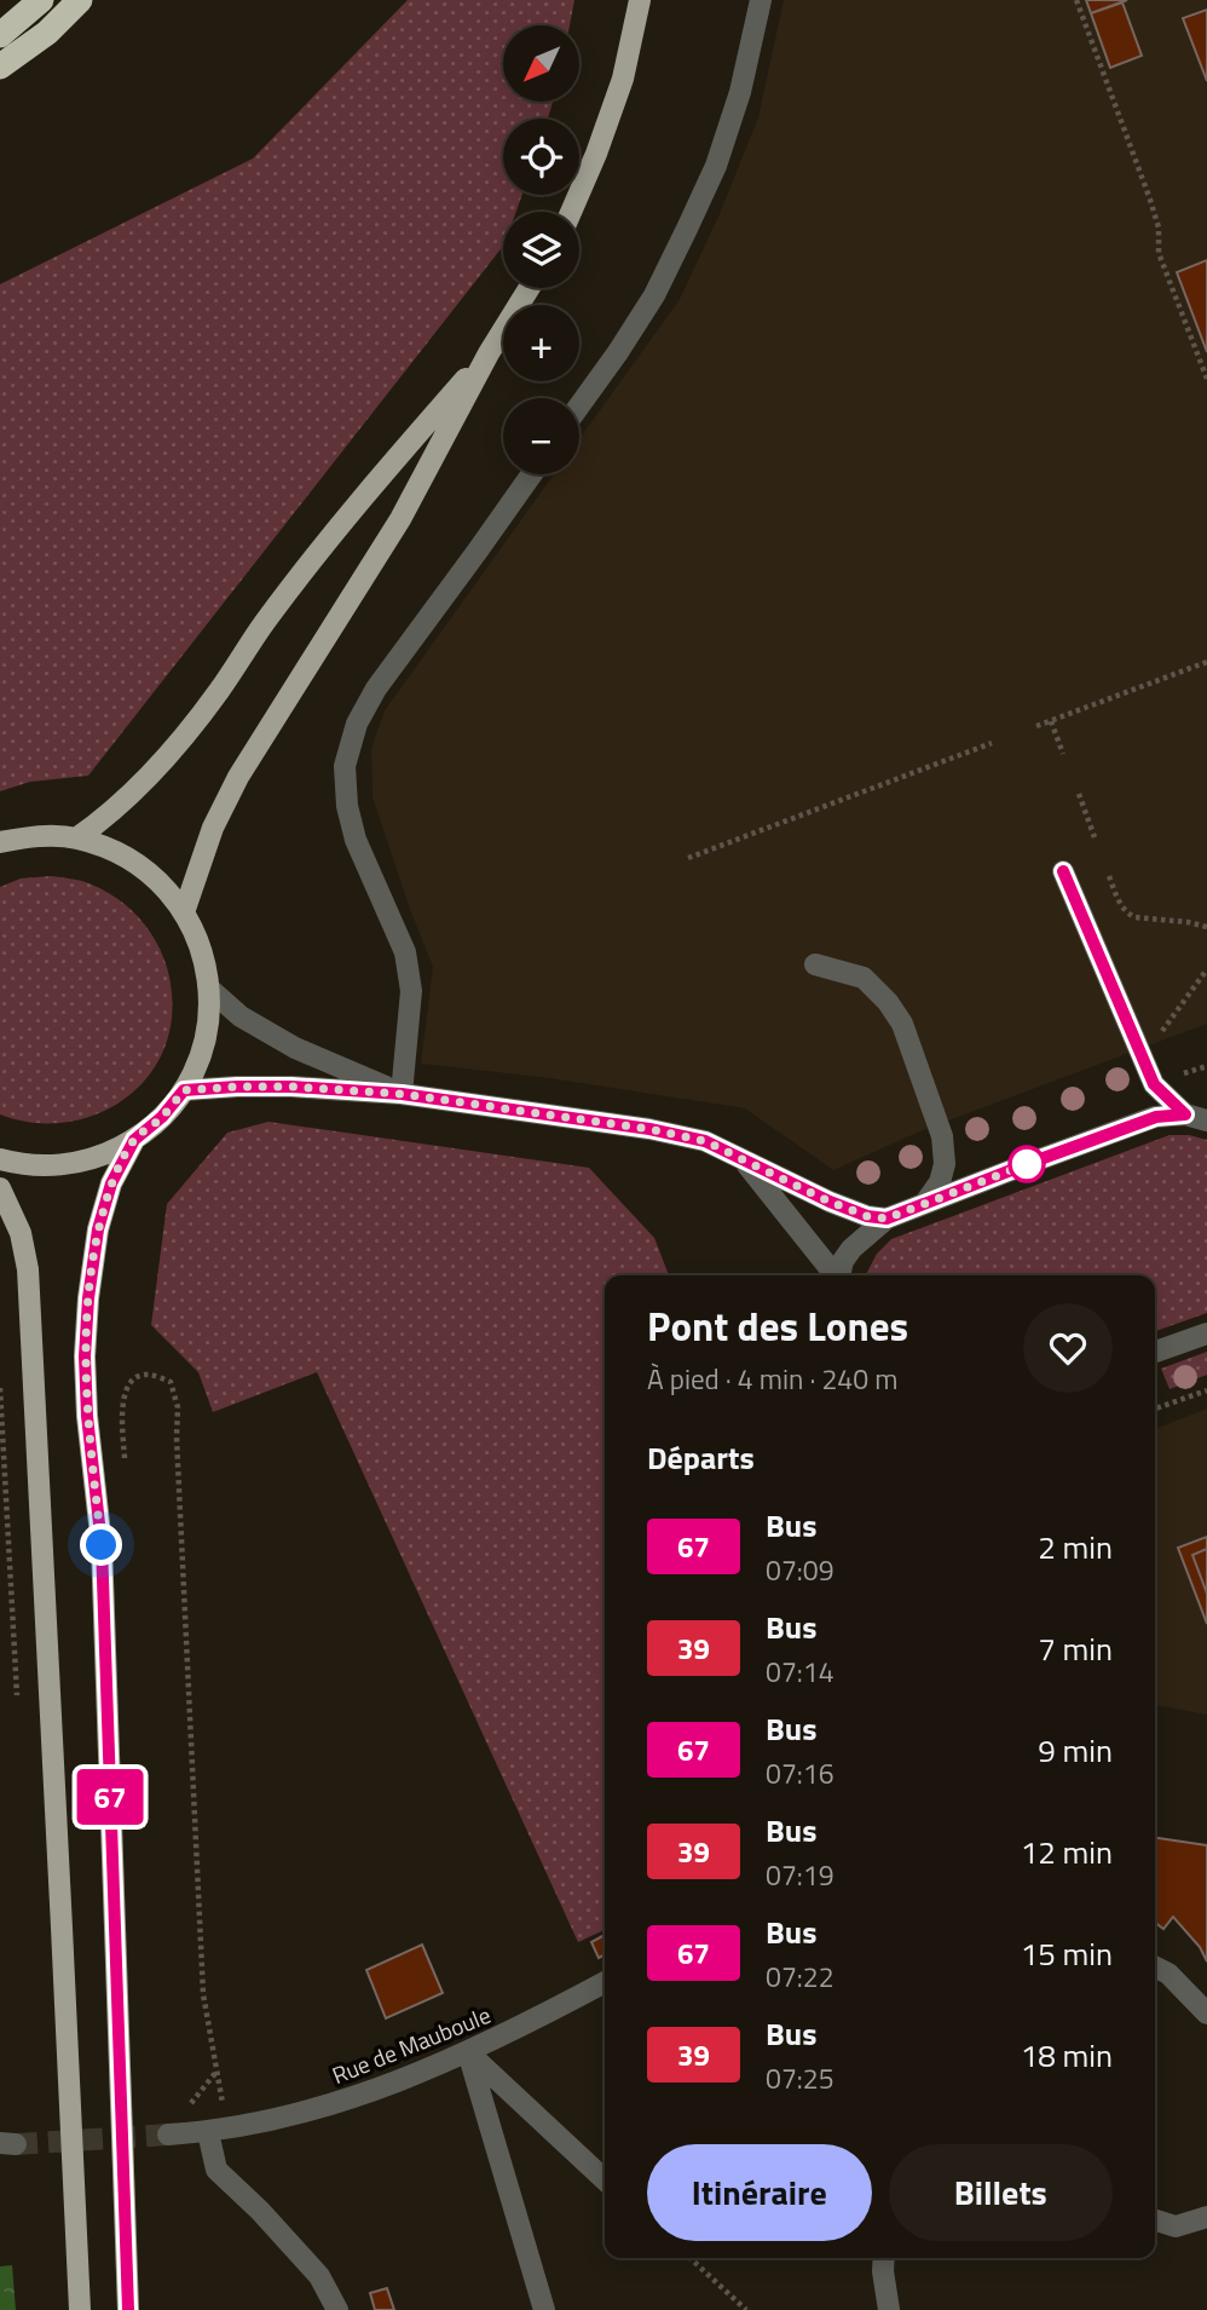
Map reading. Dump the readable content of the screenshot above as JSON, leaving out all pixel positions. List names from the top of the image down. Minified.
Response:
{"streets":{"street":["Rue de Mauboule"]},"lines":["bus line 67"],"north":"bottom left","page":{"on_map":"67","map_buttons":["+","−"],"heading":[["Pont des Lones","À pied · 4 min · 240 m"],"Départs"],"list":[{"mark":"67","name":"Bus","note":"07:09","value":"2 min"},{"mark":"39","name":"Bus","note":"07:14","value":"7 min"},{"mark":"67","name":"Bus","note":"07:16","value":"9 min"},{"mark":"39","name":"Bus","note":"07:19","value":"12 min"},{"mark":"67","name":"Bus","note":"07:22","value":"15 min"},{"mark":"39","name":"Bus","note":"07:25","value":"18 min"}],"buttons":["Itinéraire","Billets"]}}
